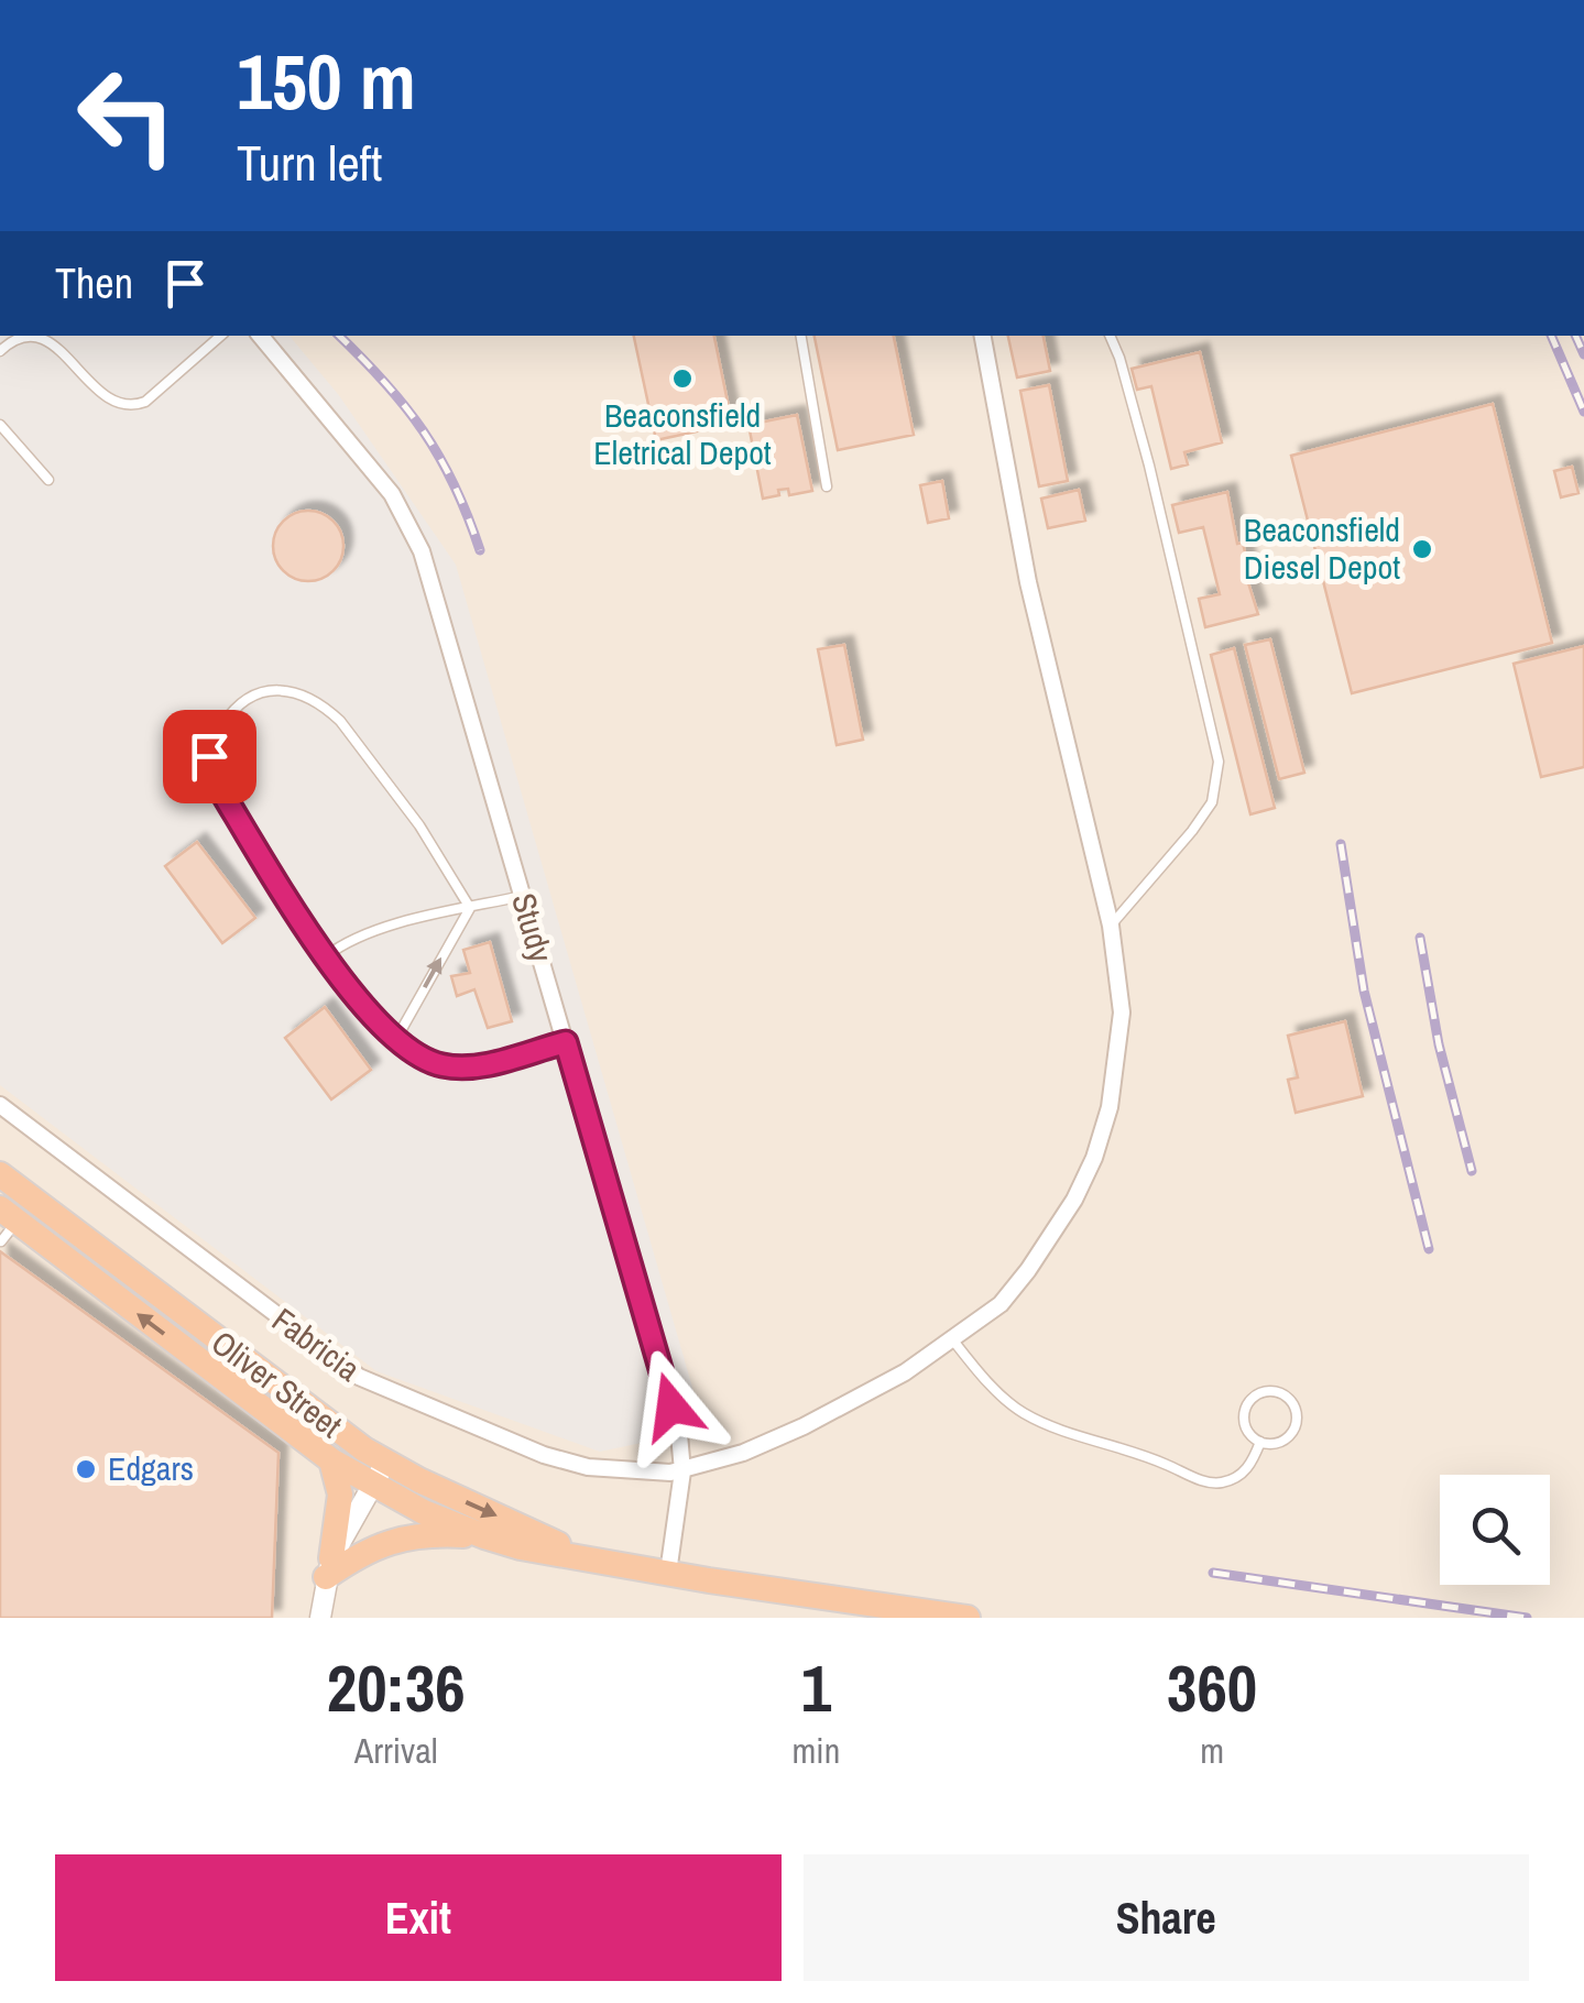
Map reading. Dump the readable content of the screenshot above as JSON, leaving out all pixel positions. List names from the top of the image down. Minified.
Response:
{"streets":{"highway":["Oliver Street"],"street":["Study","Fabricia"]},"crossings":[["Study","Fabricia"],["Study","Oliver Street"]],"places":["Beaconsfield Eletrical Depot","Beaconsfield Diesel Depot","Edgars"],"page":{"turn":["150 m","Turn left"],"then":"Then","eta":["20:36","Arrival","1","min","360","m"],"buttons":["Exit","Share"]}}
